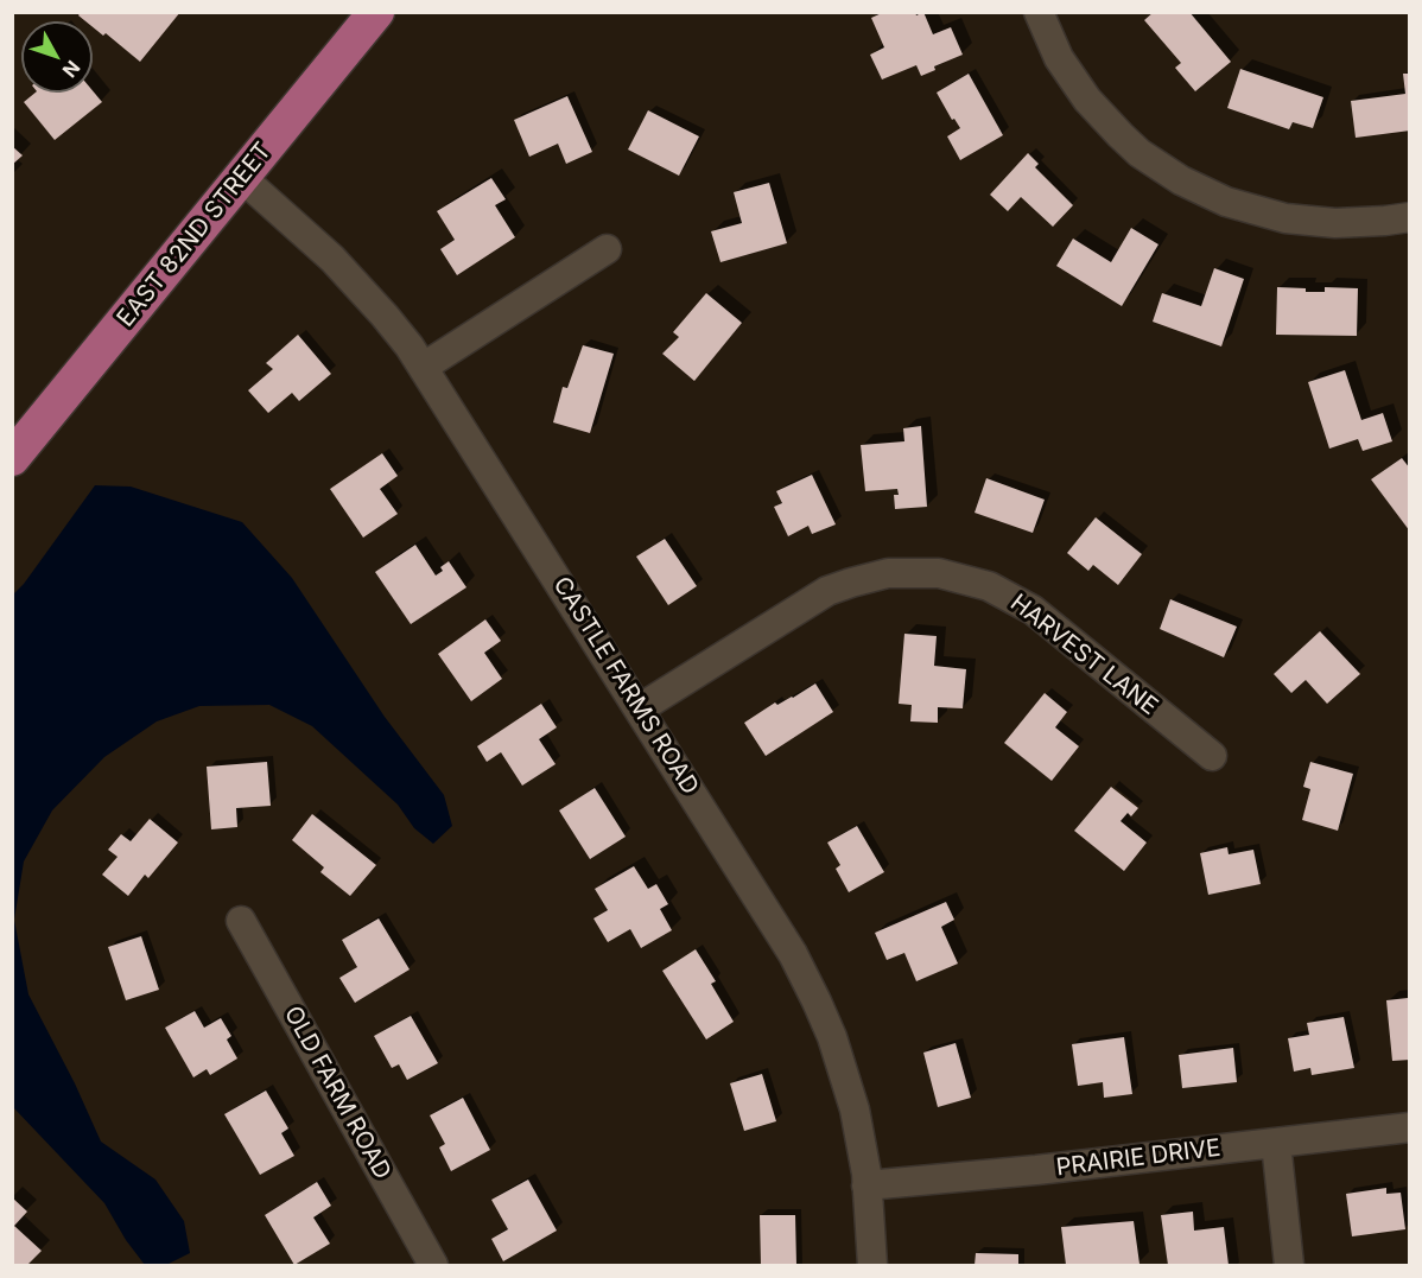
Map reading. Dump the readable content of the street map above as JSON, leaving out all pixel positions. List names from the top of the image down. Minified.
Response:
{"streets":{"main road":["EAST 82ND STREET"],"street":["HARVEST LANE","CASTLE FARMS ROAD","OLD FARM ROAD","PRAIRIE DRIVE"]},"crossings":[["EAST 82ND STREET","CASTLE FARMS ROAD"],["HARVEST LANE","CASTLE FARMS ROAD"],["CASTLE FARMS ROAD","PRAIRIE DRIVE"]],"north":"bottom right"}
